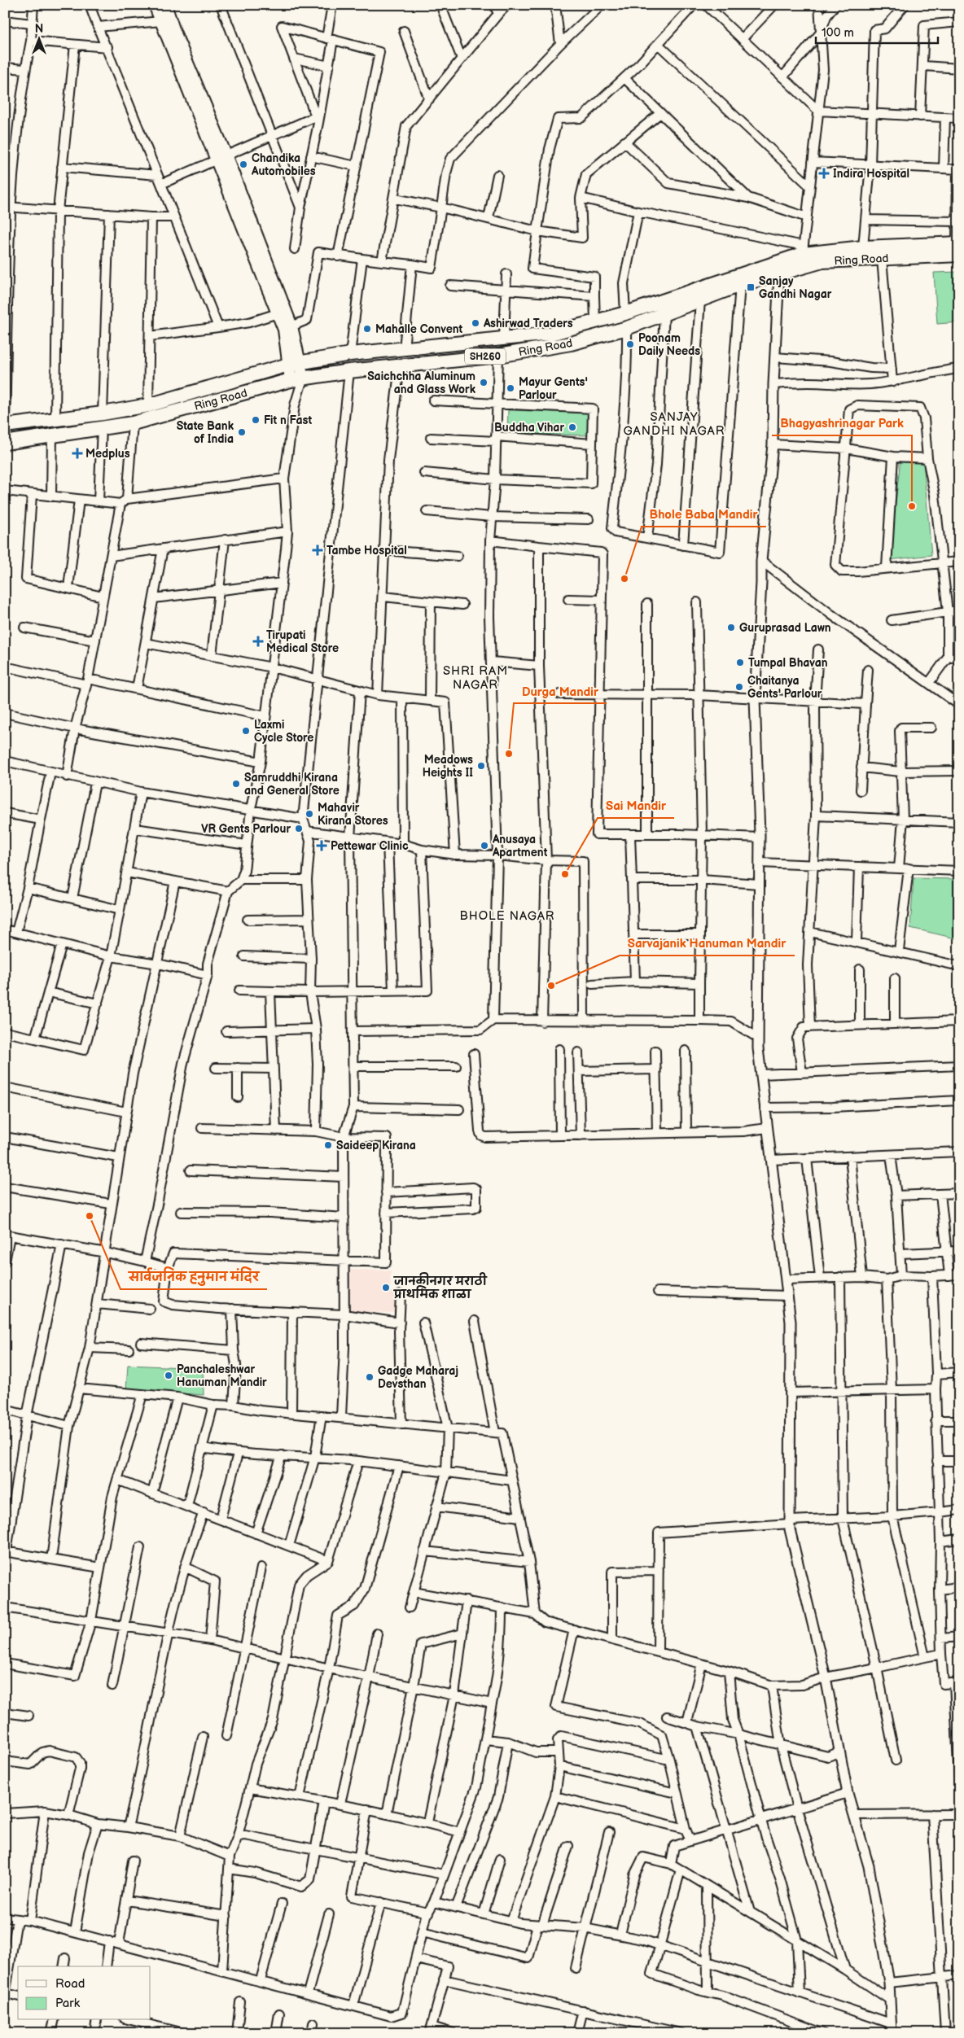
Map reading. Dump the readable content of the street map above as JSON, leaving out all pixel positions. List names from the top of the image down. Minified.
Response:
{"streets":{"highway":["Ring Road","SH260"]},"districts":["SANJAY GANDHI NAGAR","SHRI RAM NAGAR","BHOLE NAGAR"],"places":{"other":["Chandika Automobiles","Ashirwad Traders","Mahalle Convent","Poonam Daily Needs","Saichchha Aluminum and Glass Work","Mayur Gents' Parlour","Fit n Fast","Buddha Vihar","State Bank of India","Bhagyashrinagar Park","Bhole Baba Mandir","Guruprasad Lawn","Tumpal Bhavan","Chaitanya Gents' Parlour","Laxmi Cycle Store","Durga Mandir","Meadows Heights II","Samruddhi Kirana and General Store","Mahavir Kirana Stores","VR Gents Parlour","Anusaya Apartment","Sai Mandir","Sarvajanik Hanuman Mandir","Saideep Kirana","सार्वजनिक हनुमान मंदिर","जानकीनगर मराठी प्राथमिक शाळा","Panchaleshwar Hanuman Mandir","Gadge Maharaj Devsthan"],"health":["Indira Hospital","Medplus","Tambe Hospital","Tirupati Medical Store","Pettewar Clinic"],"transit":["Sanjay Gandhi Nagar"]},"legend":["Road","Park"],"scale_bar":"100 m","north":"top"}
